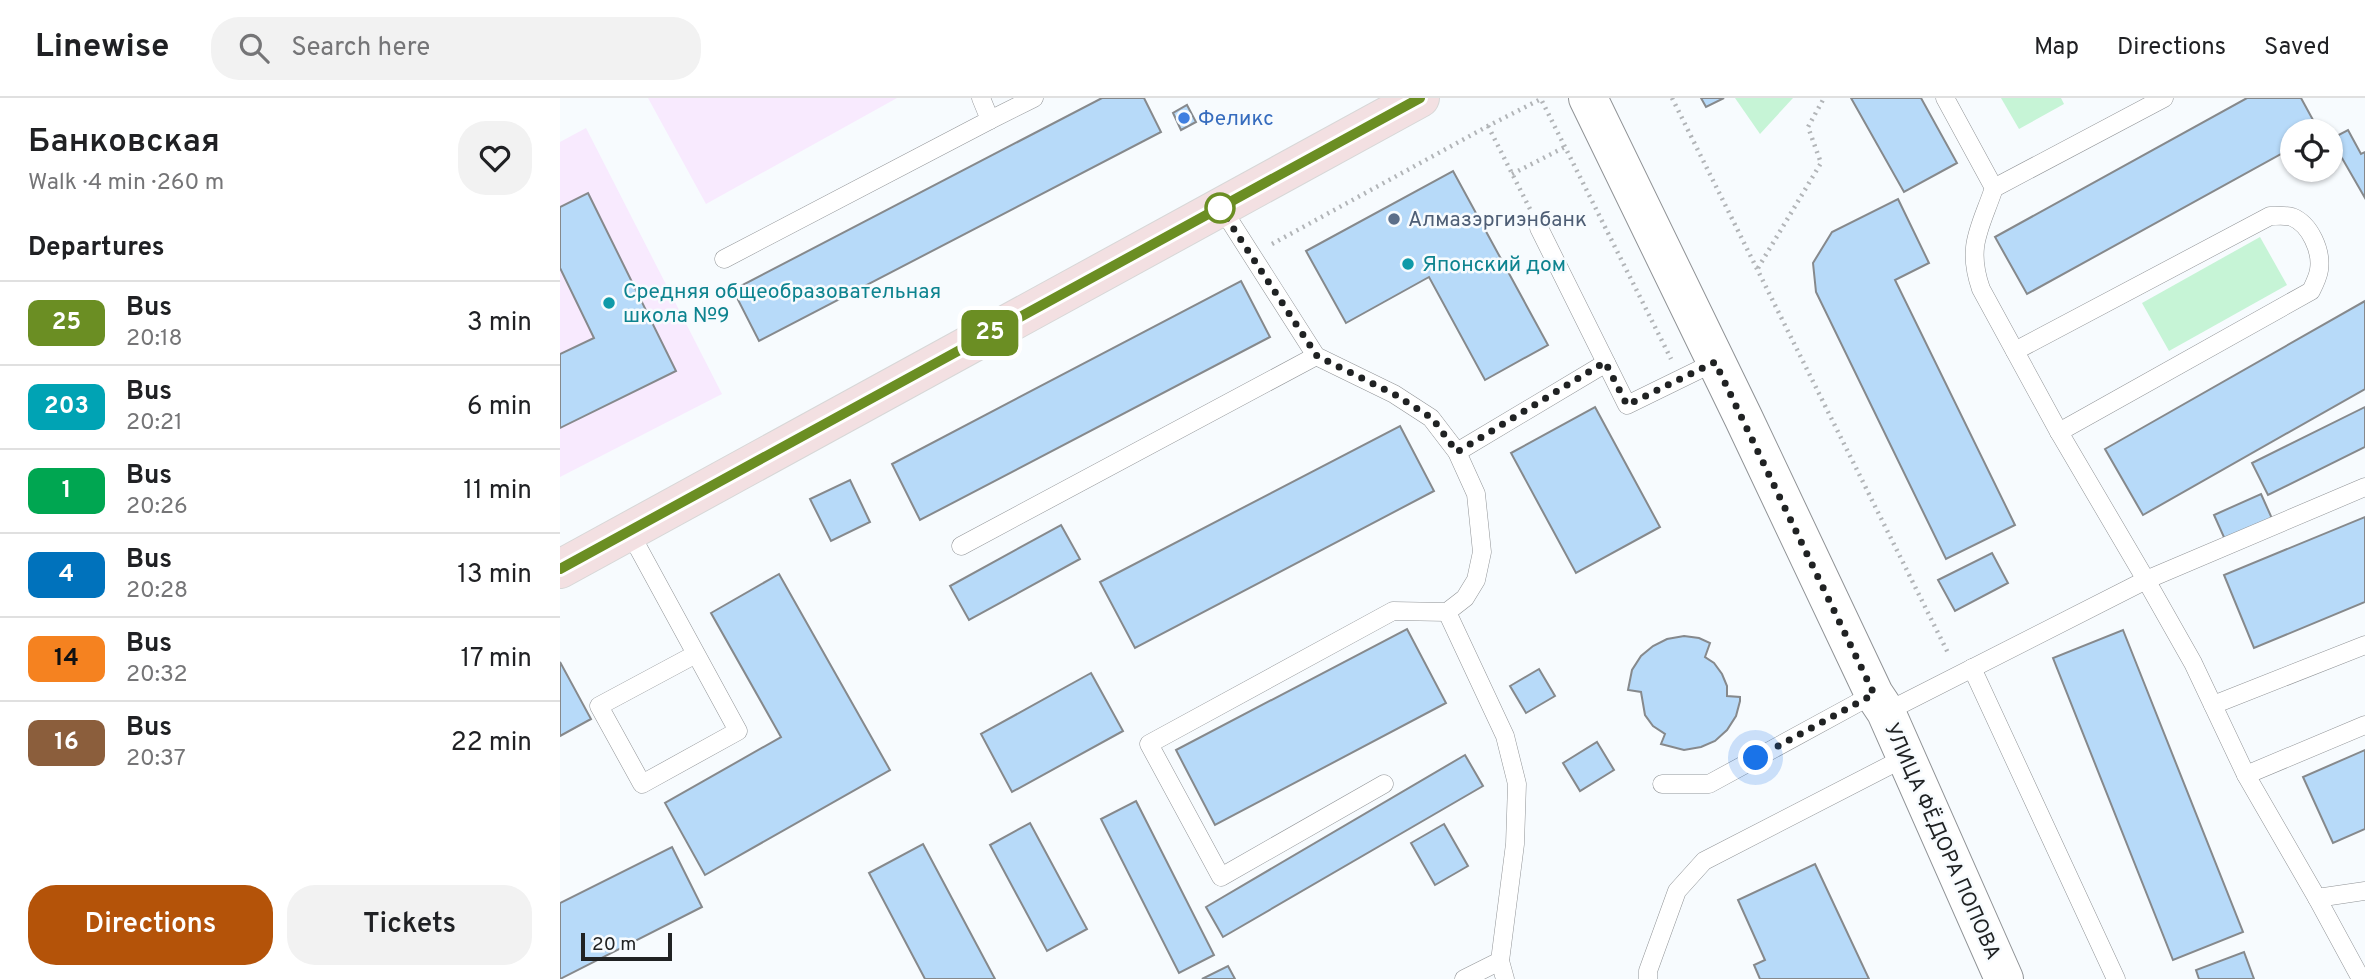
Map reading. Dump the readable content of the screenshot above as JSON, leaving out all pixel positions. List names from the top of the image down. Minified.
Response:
{"streets":{"street":["УЛИЦА ФЁДОРА ПОПОВА"]},"places":["Феликс","Алмазэргиэнбанк","Японский дом","Средняя общеобразовательная школа №9"],"lines":["bus line 25"],"scale_bar":"20 m","page":{"header":"Linewise","search":"Search here","nav":["Map","Directions","Saved"],"heading":[["Банковская","Walk · 4 min · 260 m"],"Departures"],"on_map":"25","list":[{"mark":"25","name":"Bus","note":"20:18","value":"3 min"},{"mark":"203","name":"Bus","note":"20:21","value":"6 min"},{"mark":"1","name":"Bus","note":"20:26","value":"11 min"},{"mark":"4","name":"Bus","note":"20:28","value":"13 min"},{"mark":"14","name":"Bus","note":"20:32","value":"17 min"},{"mark":"16","name":"Bus","note":"20:37","value":"22 min"}],"buttons":["Directions","Tickets"],"scale":"20 m"}}
